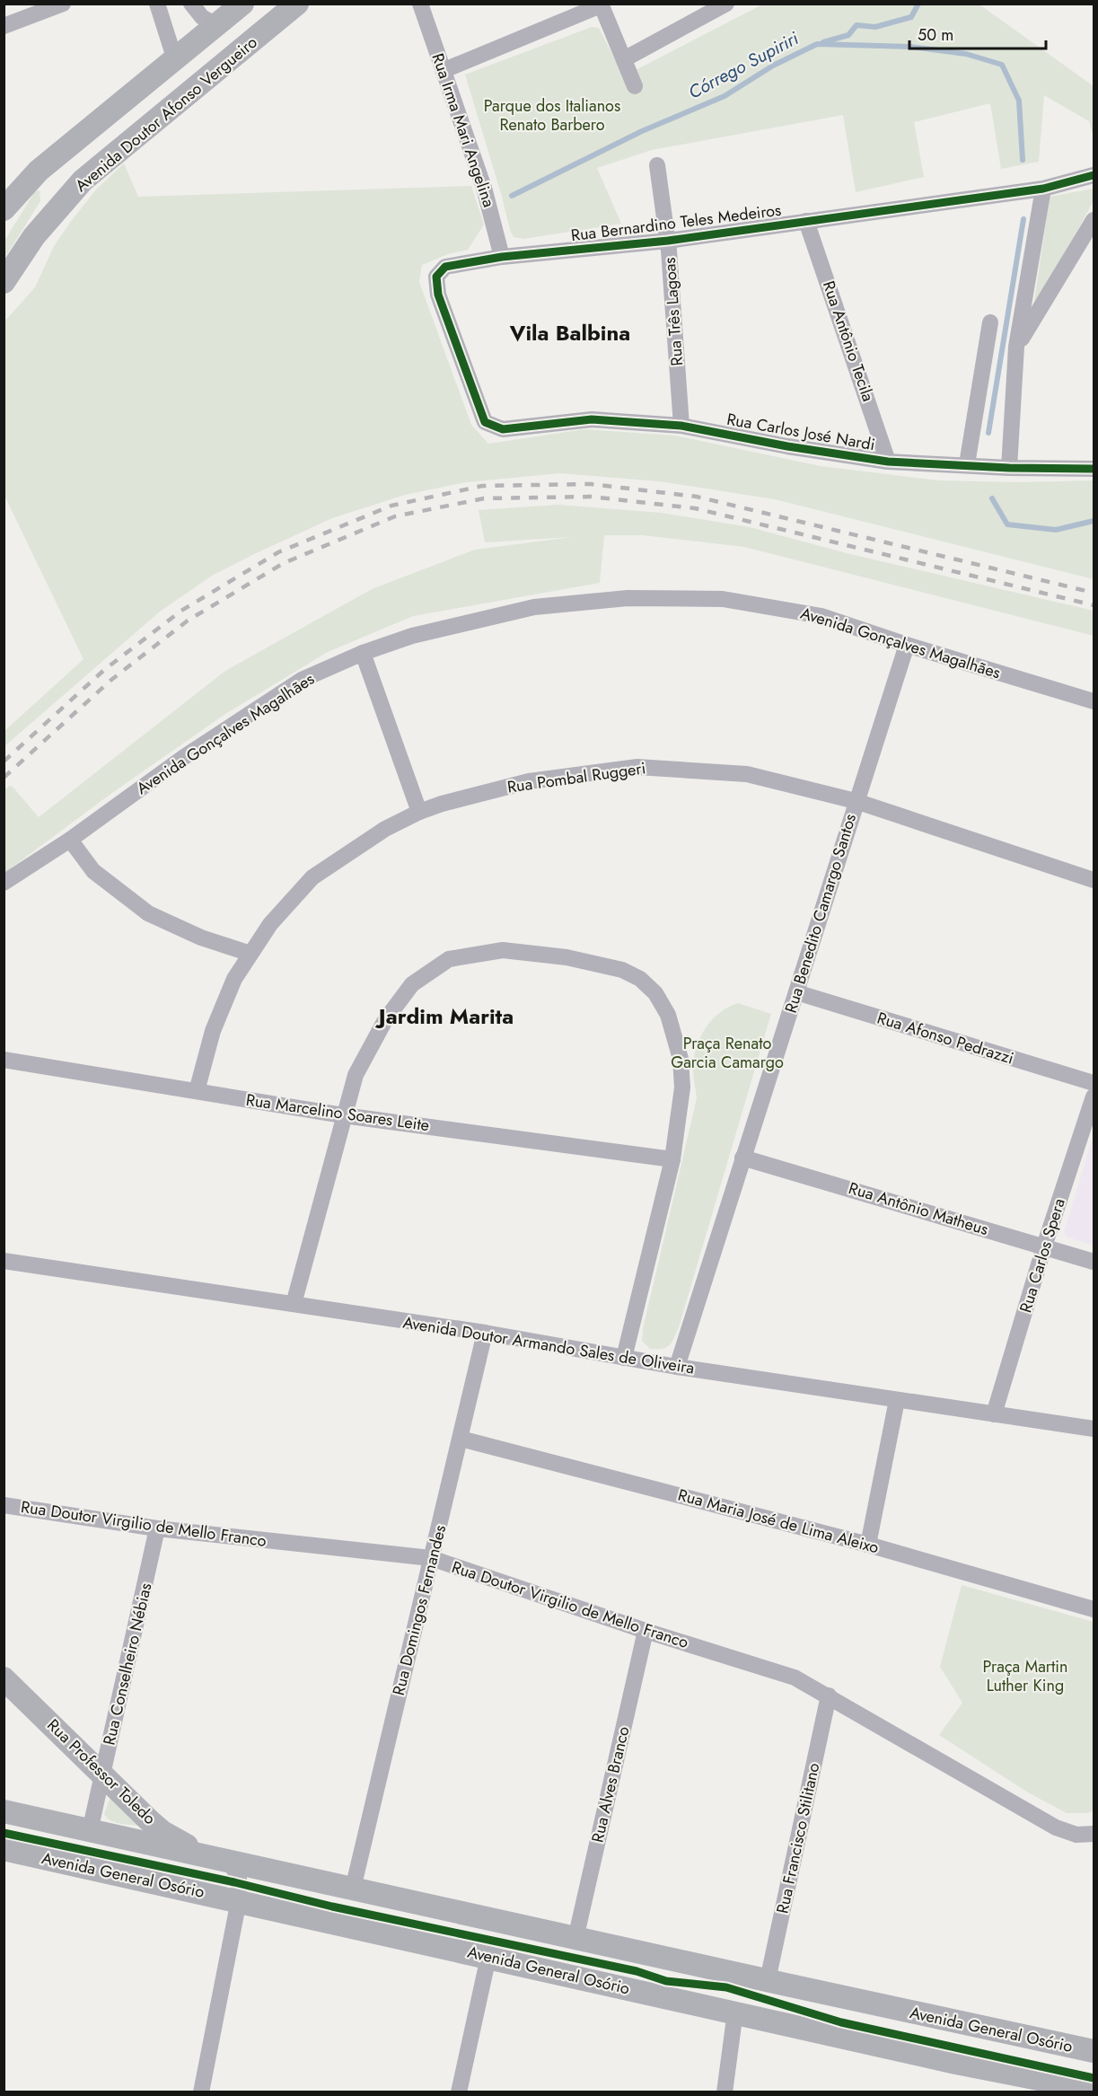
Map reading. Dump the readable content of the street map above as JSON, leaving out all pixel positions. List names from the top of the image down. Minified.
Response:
{"streets":{"main road":["Avenida Doutor Afonso Vergueiro","Rua Professor Toledo","Avenida General Osório"],"street":["Rua Irma Mari Angelina","Rua Bernardino Teles Medeiros","Rua Três Lagoas","Rua Antônio Tecila","Rua Carlos José Nardi","Avenida Gonçalves Magalhães","Rua Pombal Ruggeri","Rua Benedito Camargo Santos","Rua Afonso Pedrazzi","Rua Marcelino Soares Leite","Rua Antônio Matheus","Rua Carlos Spera","Avenida Doutor Armando Sales de Oliveira","Rua Maria José de Lima Aleixo","Rua Doutor Virgilio de Mello Franco","Rua Domingos Fernandes","Rua Conselheiro Nébias","Rua Alves Branco","Rua Francisco Stilitano"]},"crossings":[["Rua Irma Mari Angelina","Rua Bernardino Teles Medeiros"],["Rua Bernardino Teles Medeiros","Rua Três Lagoas"],["Rua Bernardino Teles Medeiros","Rua Antônio Tecila"],["Rua Bernardino Teles Medeiros","Rua Carlos José Nardi"],["Rua Três Lagoas","Rua Carlos José Nardi"],["Rua Antônio Tecila","Rua Carlos José Nardi"],["Avenida Gonçalves Magalhães","Rua Benedito Camargo Santos"],["Rua Pombal Ruggeri","Rua Benedito Camargo Santos"],["Rua Pombal Ruggeri","Rua Marcelino Soares Leite"],["Rua Benedito Camargo Santos","Rua Afonso Pedrazzi"],["Rua Benedito Camargo Santos","Rua Antônio Matheus"],["Rua Benedito Camargo Santos","Avenida Doutor Armando Sales de Oliveira"],["Rua Antônio Matheus","Rua Carlos Spera"],["Rua Carlos Spera","Avenida Doutor Armando Sales de Oliveira"],["Avenida Doutor Armando Sales de Oliveira","Rua Domingos Fernandes"],["Rua Maria José de Lima Aleixo","Rua Domingos Fernandes"],["Rua Doutor Virgilio de Mello Franco","Rua Domingos Fernandes"],["Rua Doutor Virgilio de Mello Franco","Rua Conselheiro Nébias"],["Rua Doutor Virgilio de Mello Franco","Rua Alves Branco"],["Rua Doutor Virgilio de Mello Franco","Rua Francisco Stilitano"],["Rua Domingos Fernandes","Avenida General Osório"],["Rua Conselheiro Nébias","Rua Professor Toledo"],["Rua Conselheiro Nébias","Avenida General Osório"],["Rua Professor Toledo","Avenida General Osório"],["Rua Alves Branco","Avenida General Osório"],["Rua Francisco Stilitano","Avenida General Osório"]],"districts":["Vila Balbina","Jardim Marita"],"water":["Córrego Supiriri"],"parks":["Parque dos Italianos Renato Barbero","Praça Renato Garcia Camargo","Praça Martin Luther King"],"scale_bar":"50 m"}
